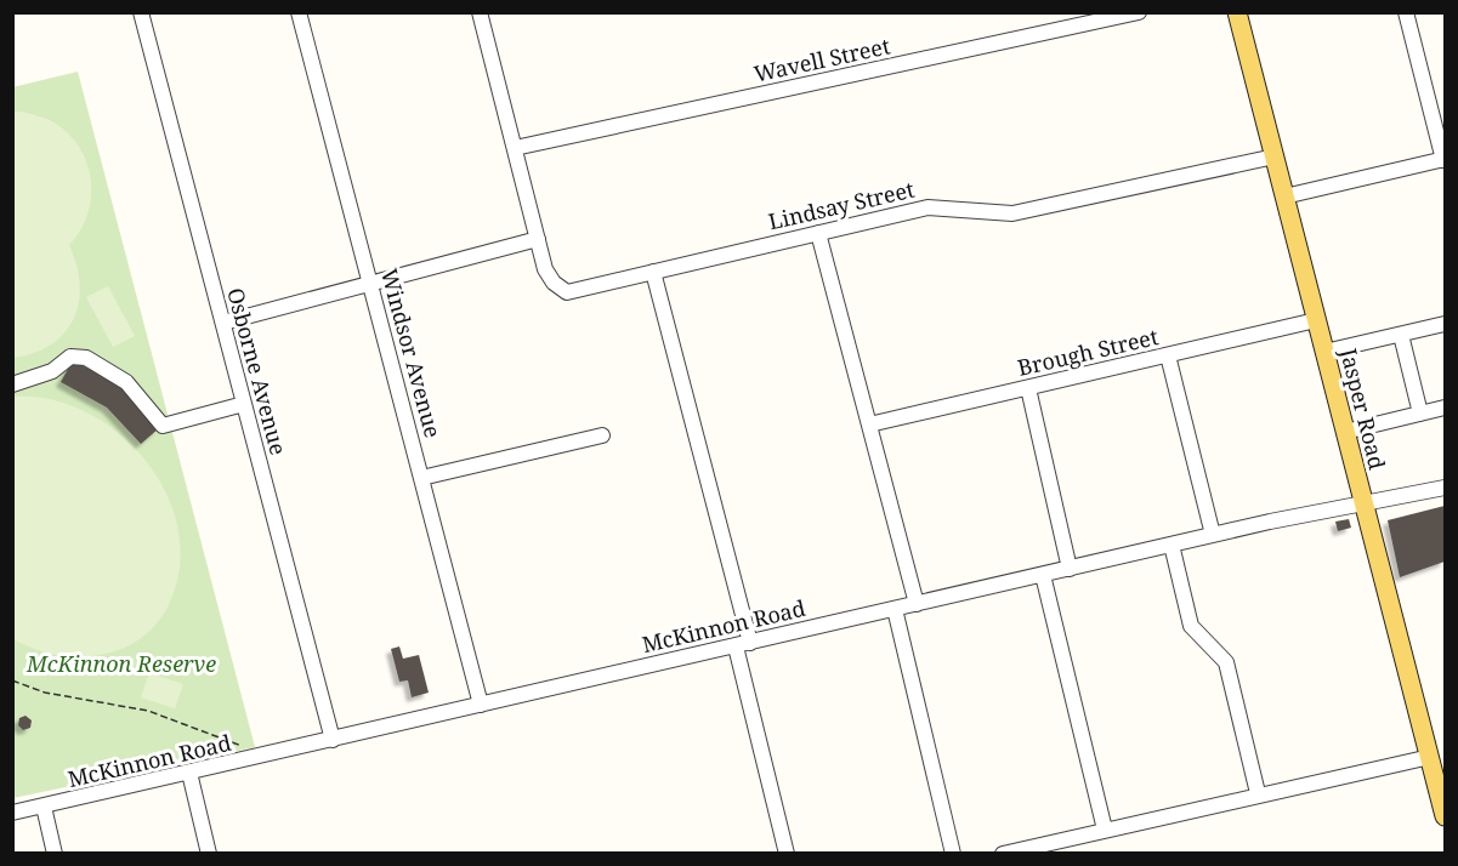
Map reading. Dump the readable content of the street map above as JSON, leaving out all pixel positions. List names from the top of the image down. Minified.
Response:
{"streets":{"main road":["Jasper Road"],"street":["Wavell Street","Lindsay Street","Brough Street","Windsor Avenue","Osborne Avenue","McKinnon Road"]},"crossings":[["Lindsay Street","Jasper Road"],["Brough Street","Jasper Road"],["Windsor Avenue","McKinnon Road"],["Osborne Avenue","McKinnon Road"],["Jasper Road","McKinnon Road"]],"parks":["McKinnon Reserve"]}
